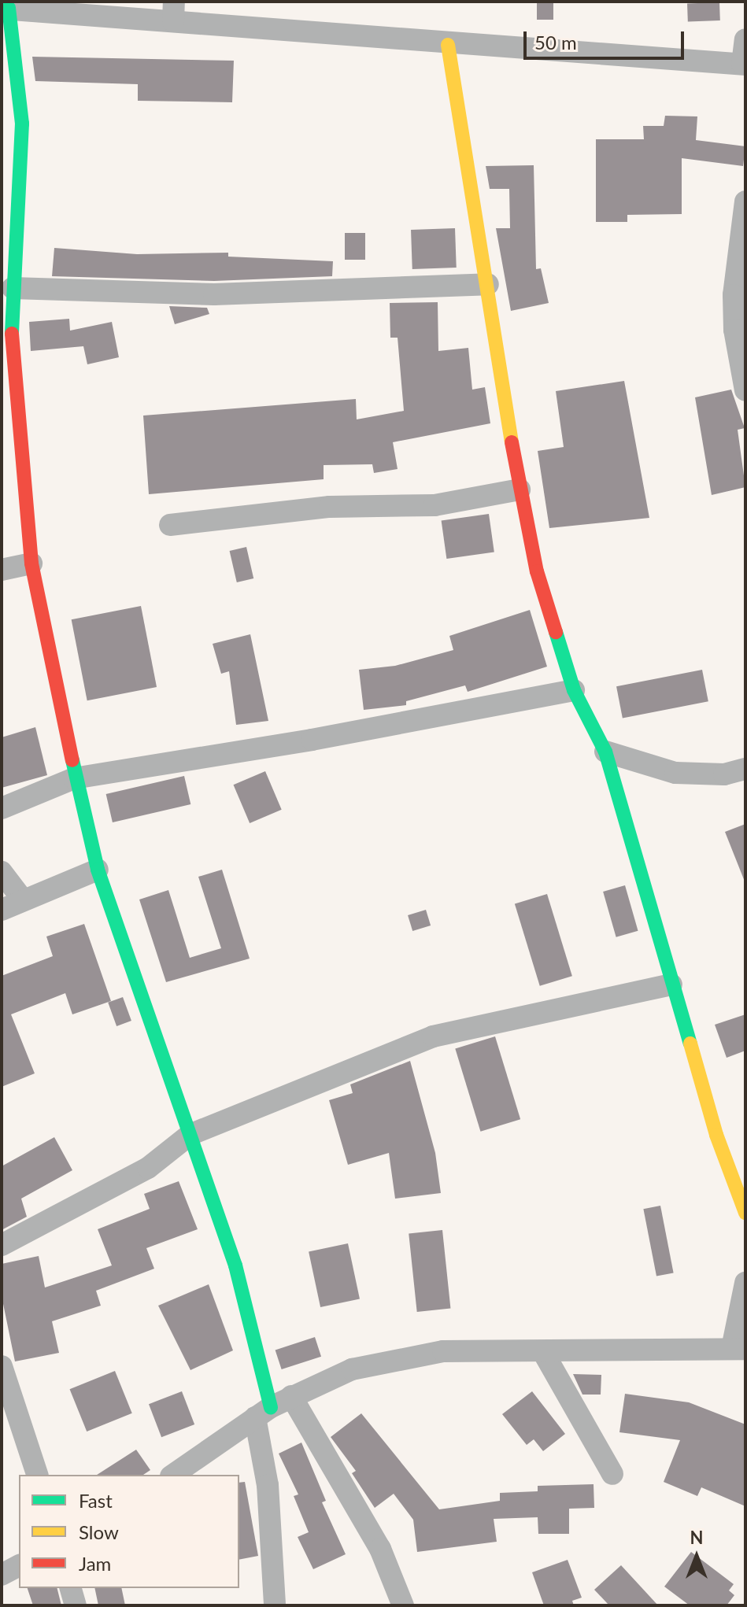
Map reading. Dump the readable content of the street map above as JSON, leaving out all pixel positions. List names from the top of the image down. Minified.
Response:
{"legend":["Fast","Slow","Jam"],"scale_bar":"50 m","north":"top"}
